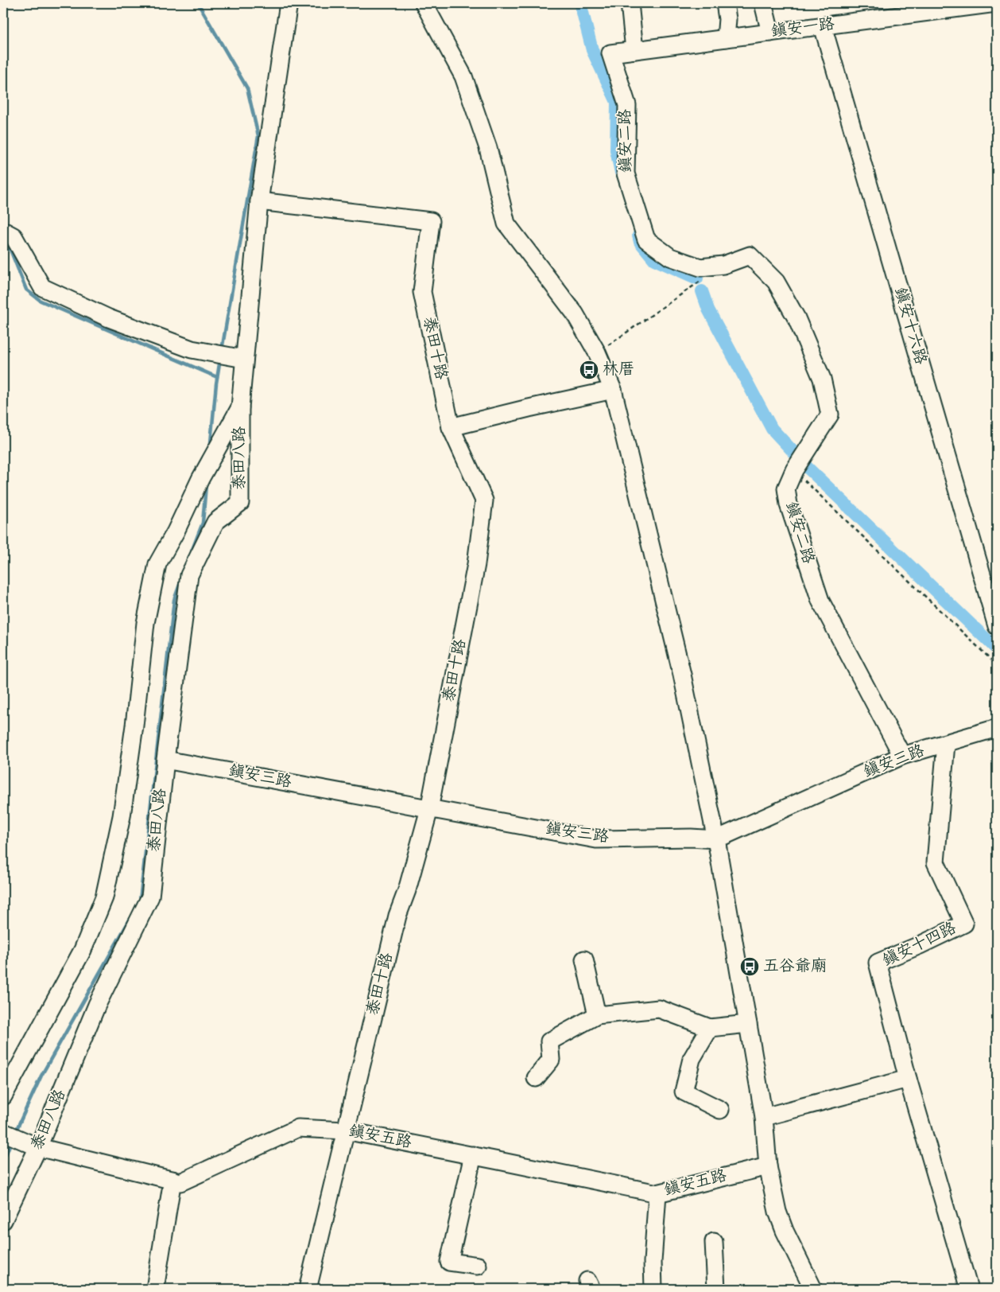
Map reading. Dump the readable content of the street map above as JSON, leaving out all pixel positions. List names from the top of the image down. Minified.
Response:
{"streets":{"street":["鎮安一路","鎮安二路","鎮安十六路","泰田十路","泰田八路","鎮安三路","鎮安十四路","鎮安五路"]},"crossings":[["鎮安一路","鎮安二路"],["鎮安一路","鎮安十六路"],["鎮安二路","鎮安三路"],["泰田十路","鎮安三路"],["泰田十路","鎮安五路"],["泰田八路","鎮安三路"],["泰田八路","鎮安五路"],["鎮安三路","鎮安十四路"]],"places":{"bus stop":["林厝","五谷爺廟"]}}
